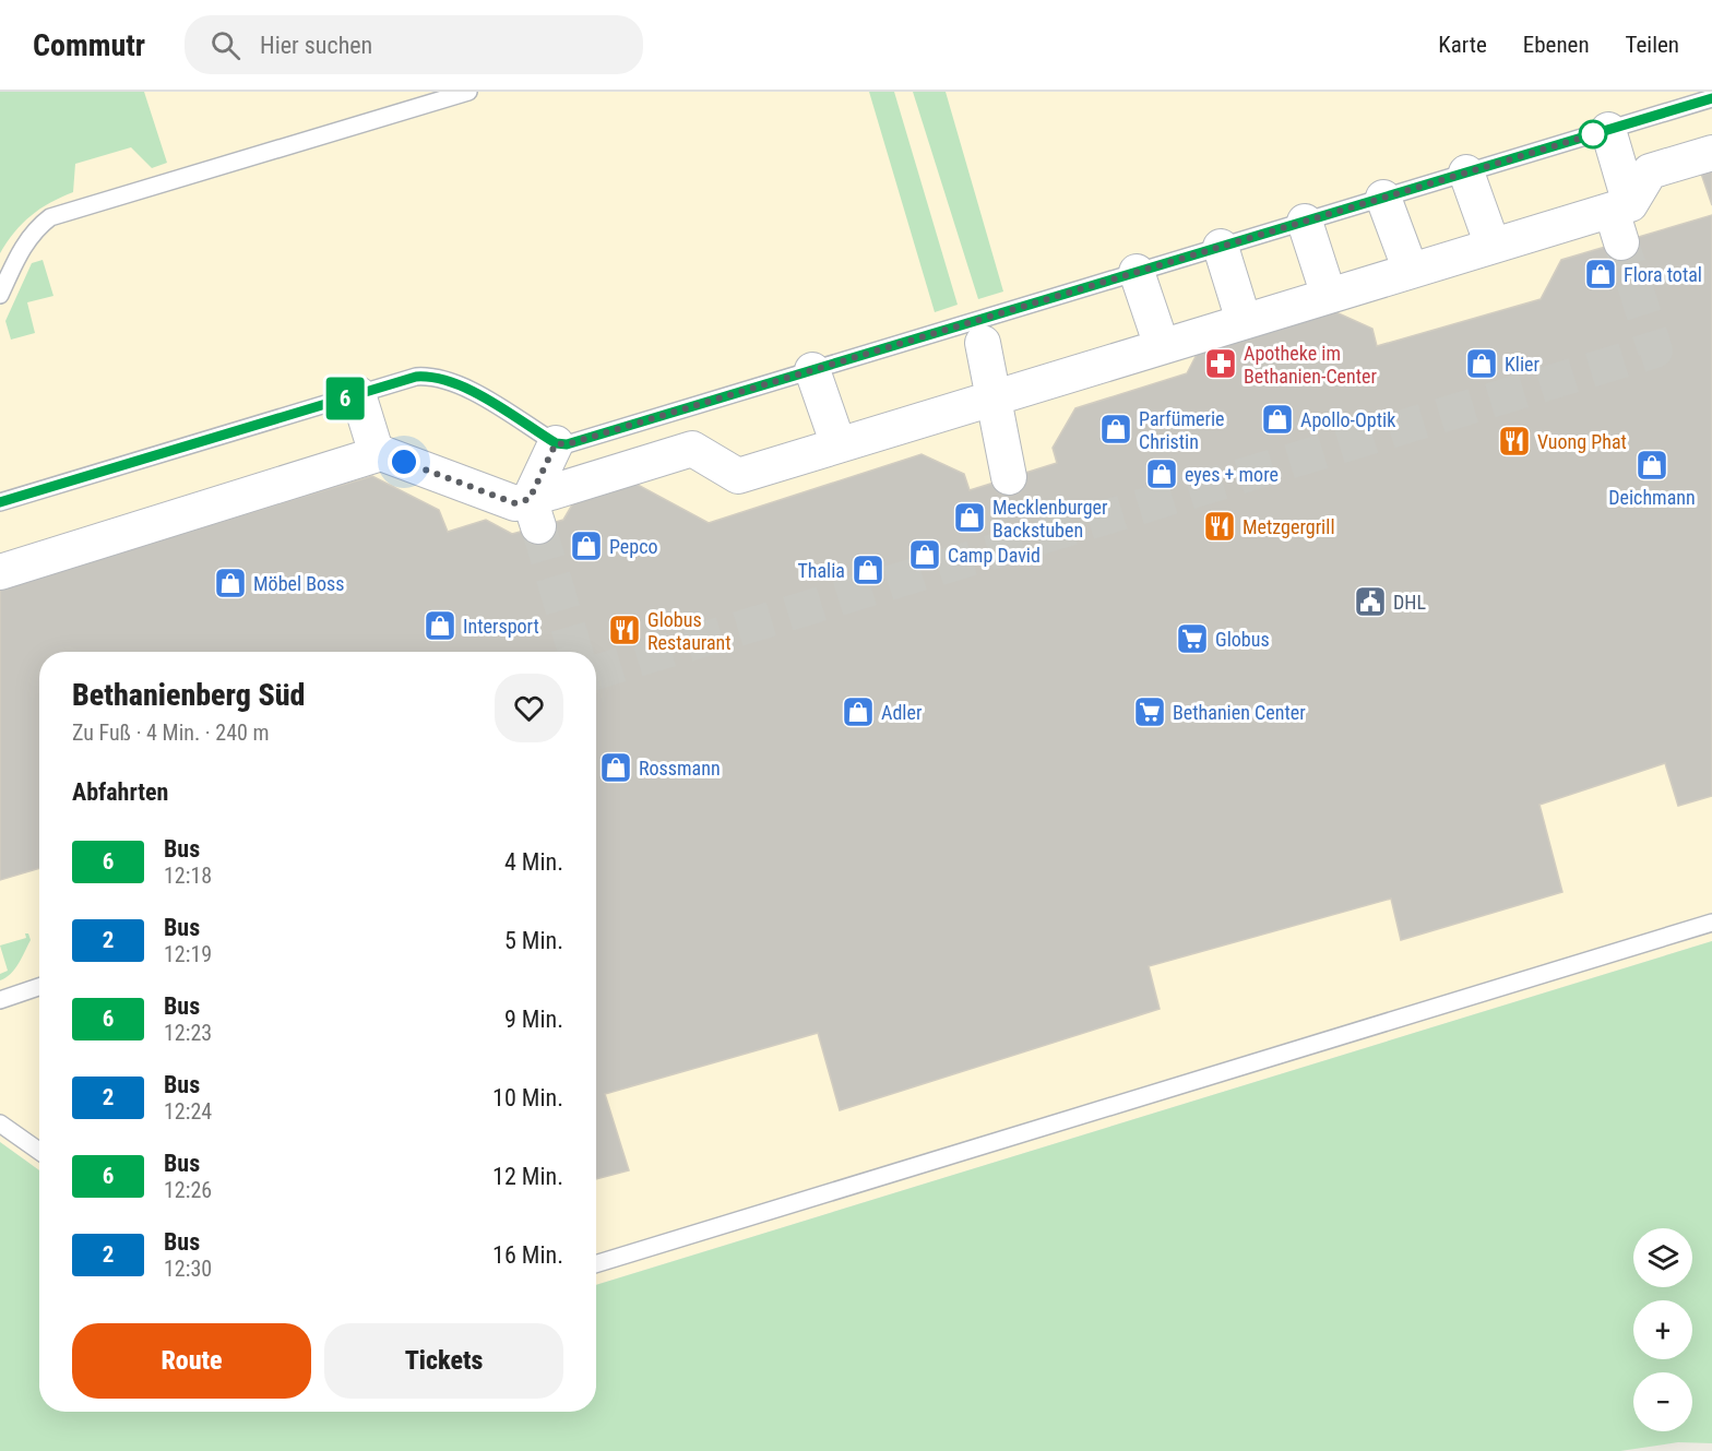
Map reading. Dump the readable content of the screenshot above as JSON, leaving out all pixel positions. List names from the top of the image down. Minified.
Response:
{"places":{"shop":["Flora total","Klier","Apollo-Optik","Parfümerie Christin","Deichmann","eyes + more","Mecklenburger Backstuben","Pepco","Camp David","Thalia","Möbel Boss","Intersport","Adler","Rossmann"],"pharmacy":["Apotheke im Bethanien-Center"],"restaurant":["Vuong Phat","Metzgergrill","Globus Restaurant"],"public building":["DHL"],"supermarket":["Globus","Bethanien Center"]},"lines":["bus line 6"],"page":{"header":"Commutr","search":"Hier suchen","nav":["Karte","Ebenen","Teilen"],"on_map":"6","heading":[["Bethanienberg Süd","Zu Fuß · 4 Min. · 240 m"],"Abfahrten"],"list":[{"mark":"6","name":"Bus","note":"12:18","value":"4 Min."},{"mark":"2","name":"Bus","note":"12:19","value":"5 Min."},{"mark":"6","name":"Bus","note":"12:23","value":"9 Min."},{"mark":"2","name":"Bus","note":"12:24","value":"10 Min."},{"mark":"6","name":"Bus","note":"12:26","value":"12 Min."},{"mark":"2","name":"Bus","note":"12:30","value":"16 Min."}],"map_buttons":["+","−"],"buttons":["Route","Tickets"]}}
